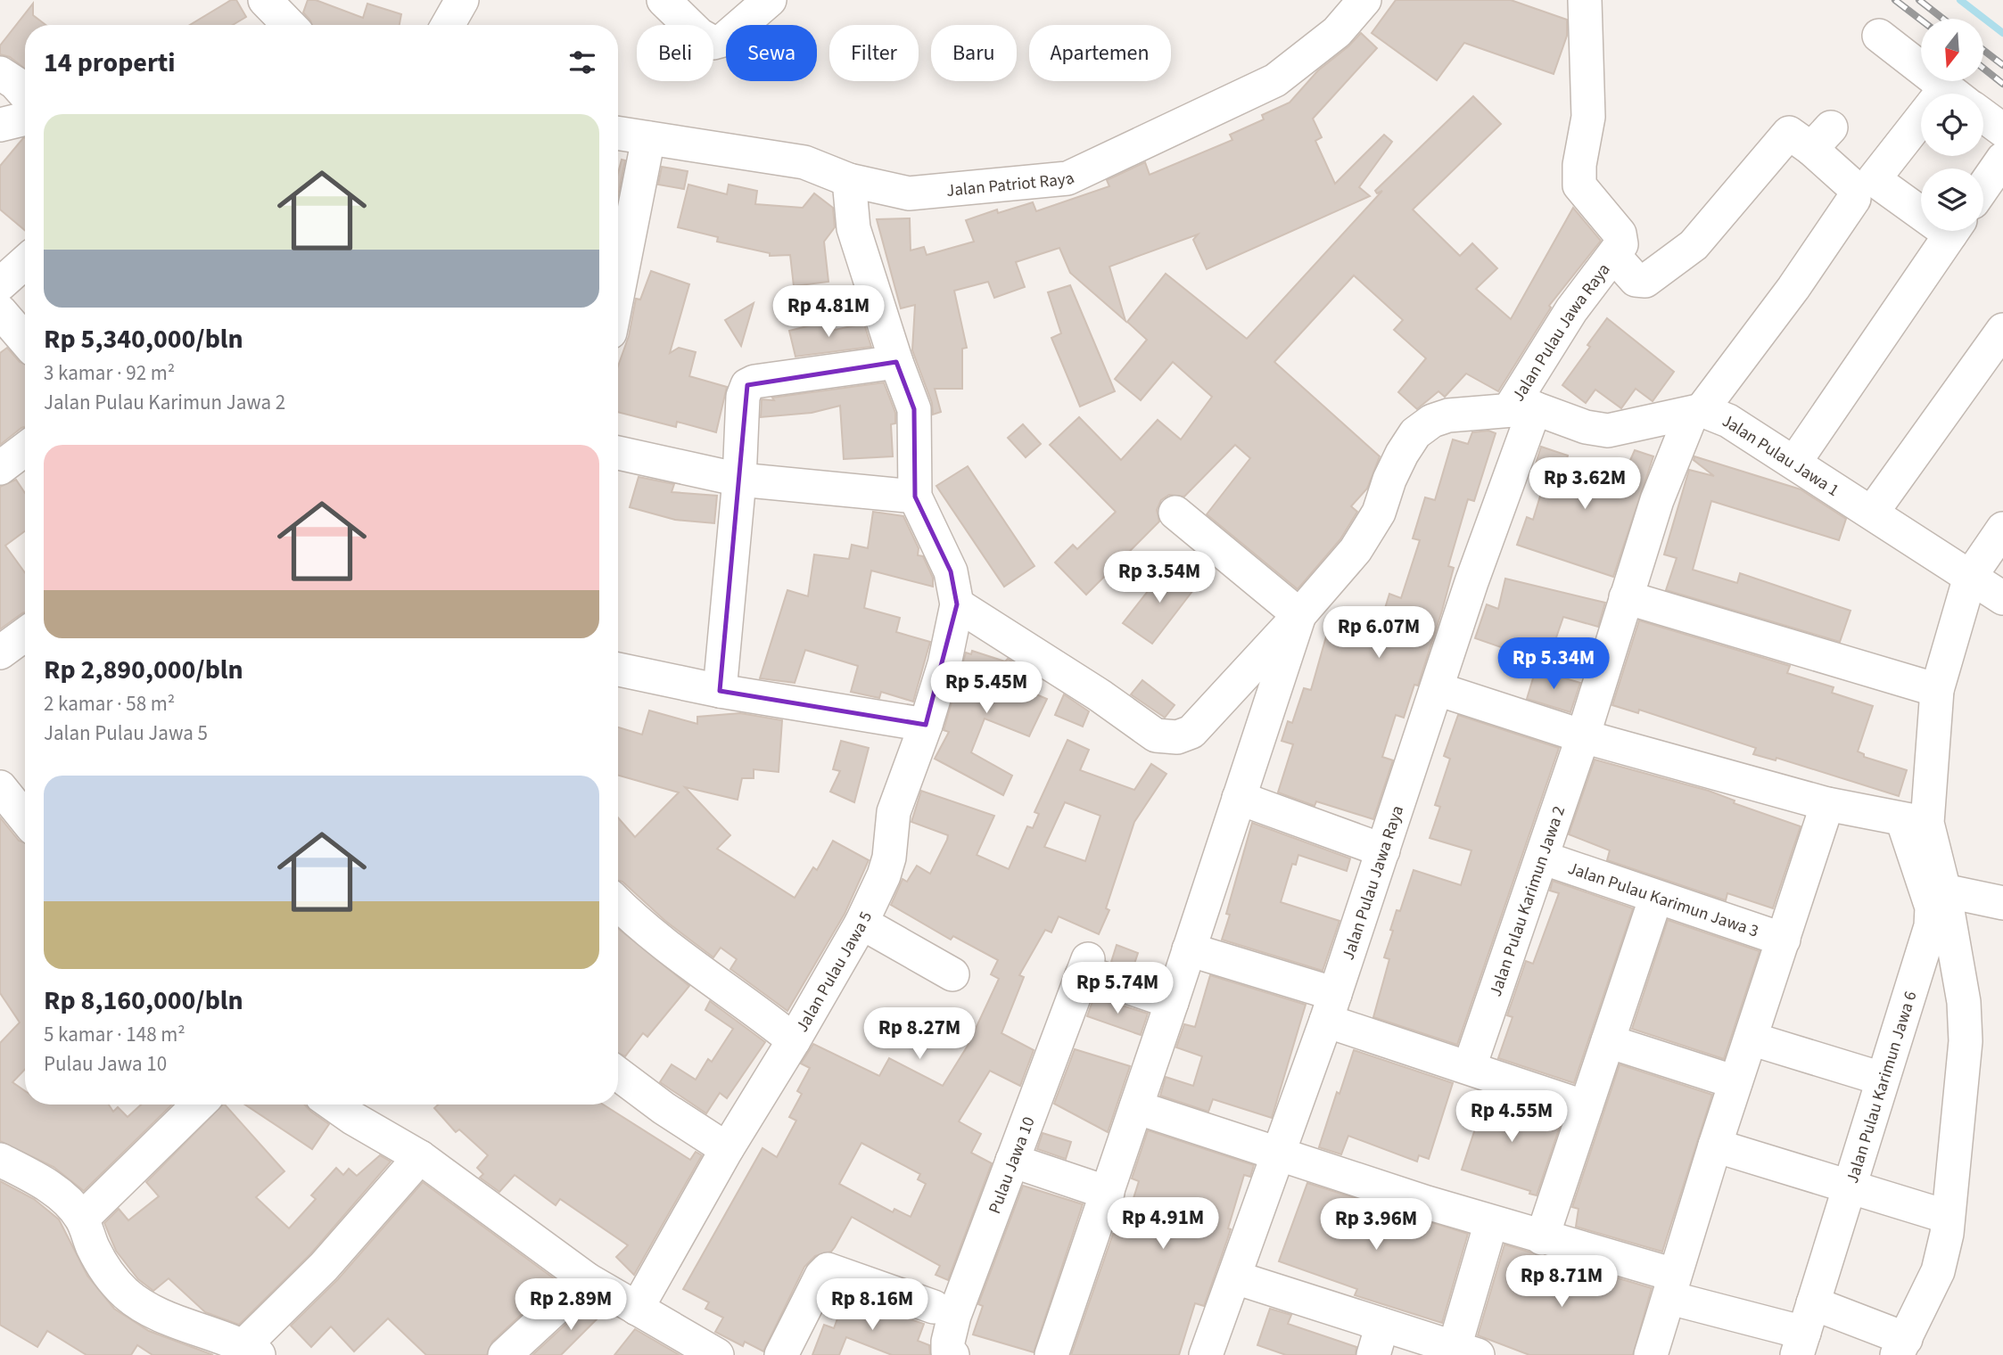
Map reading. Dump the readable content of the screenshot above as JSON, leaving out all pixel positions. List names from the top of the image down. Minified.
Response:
{"streets":{"street":["Jalan Patriot Raya","Jalan Pulau Jawa Raya","Jalan Pulau Jawa 1","Jalan Pulau Karimun Jawa 3","Jalan Pulau Karimun Jawa 2","Jalan Pulau Jawa 5","Jalan Pulau Karimun Jawa 6","Pulau Jawa 10"]},"crossings":[["Jalan Pulau Jawa Raya","Jalan Pulau Karimun Jawa 2"],["Jalan Pulau Jawa 1","Jalan Pulau Karimun Jawa 2"],["Jalan Pulau Karimun Jawa 3","Jalan Pulau Karimun Jawa 2"]],"north":"bottom","page":{"chip":["Beli","Sewa","Filter","Baru","Apartemen"],"heading":"14 properti","list":[{"name":"Rp 5,340,000/bln","note":"3 kamar · 92 m² · Jalan Pulau Karimun Jawa 2"},{"name":"Rp 2,890,000/bln","note":"2 kamar · 58 m² · Jalan Pulau Jawa 5"},{"name":"Rp 8,160,000/bln","note":"5 kamar · 148 m² · Pulau Jawa 10"}],"price":["Rp 4.81M","Rp 3.62M","Rp 3.54M","Rp 6.07M","Rp 5.34M","Rp 5.45M","Rp 5.74M","Rp 8.27M","Rp 4.55M","Rp 4.91M","Rp 3.96M","Rp 8.71M","Rp 2.89M","Rp 8.16M"]}}
